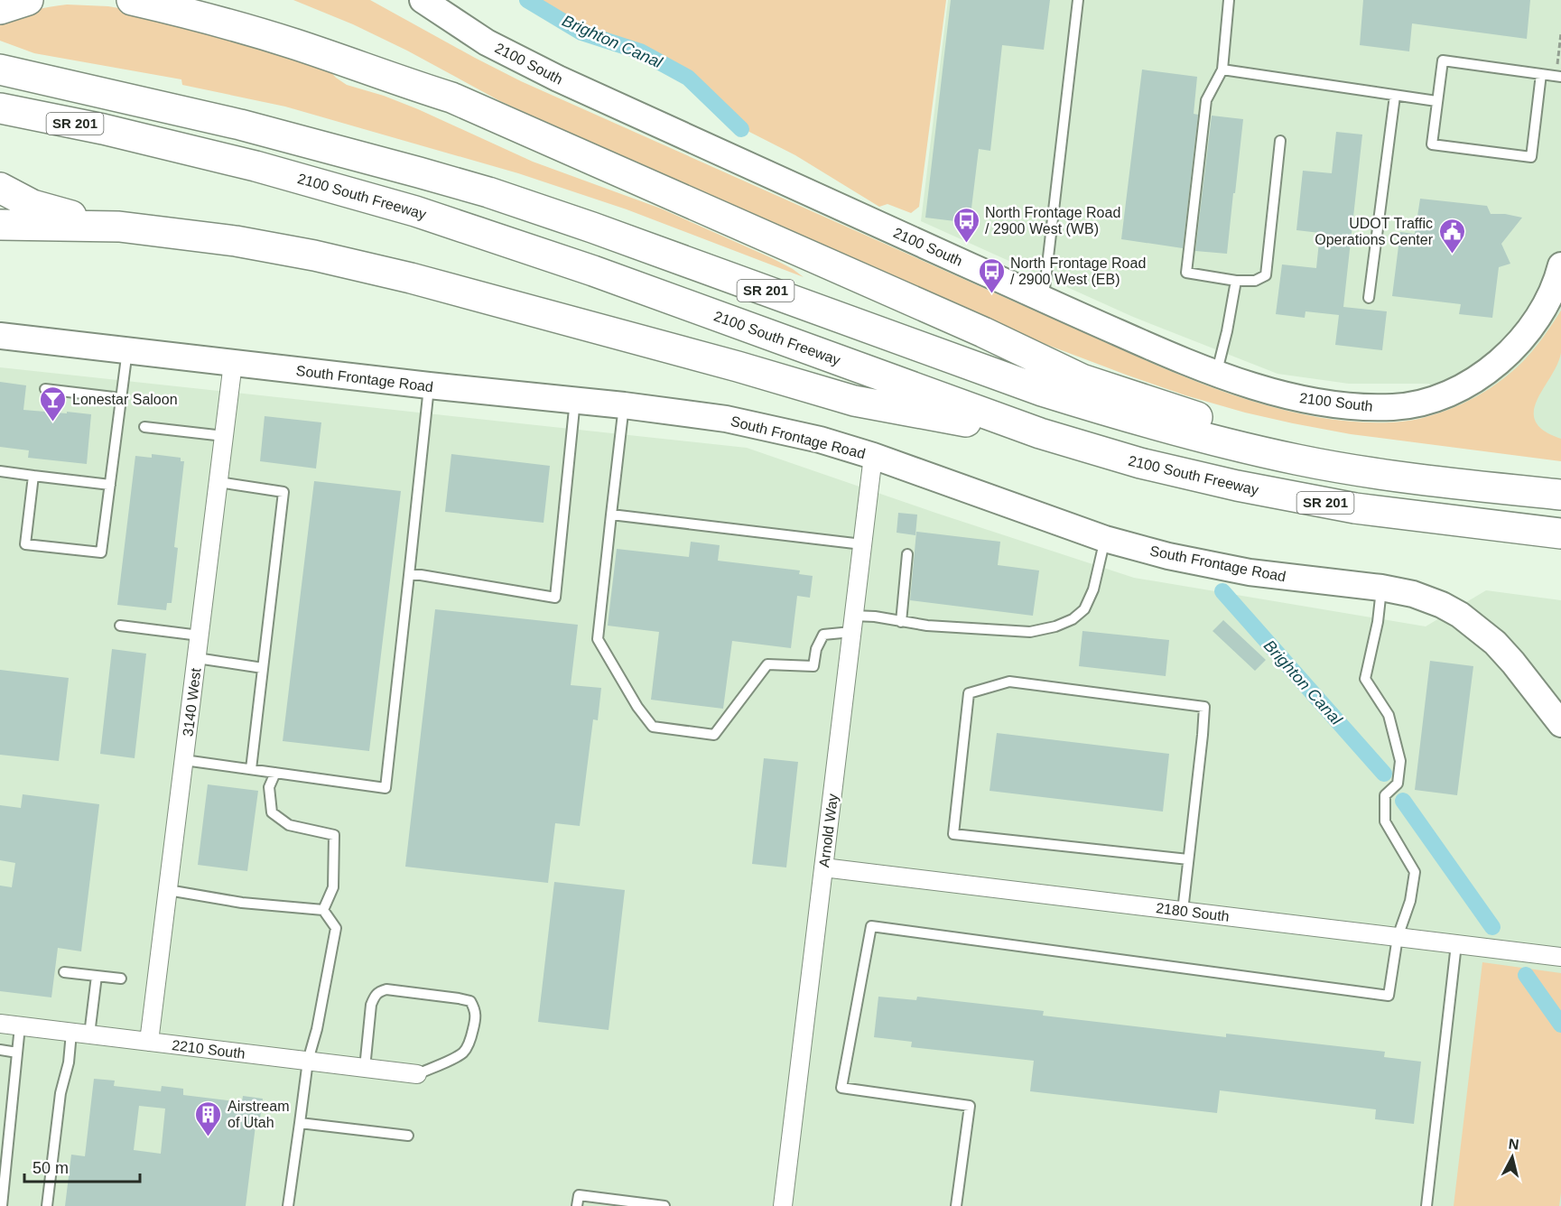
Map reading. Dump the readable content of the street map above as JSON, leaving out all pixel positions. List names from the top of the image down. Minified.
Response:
{"streets":{"highway":["SR 201","2100 South Freeway"],"street":["2100 South","South Frontage Road","3140 West","Arnold Way","2180 South","2210 South"]},"crossings":[["South Frontage Road","3140 West"],["South Frontage Road","Arnold Way"],["3140 West","2210 South"],["Arnold Way","2180 South"]],"water":["Brighton Canal"],"places":{"bus stop":["North Frontage Road / 2900 West (WB)","North Frontage Road / 2900 West (EB)"],"public building":["UDOT Traffic Operations Center"],"bar":["Lonestar Saloon"],"building":["Airstream of Utah"]},"scale_bar":"50 m","north":"top"}
